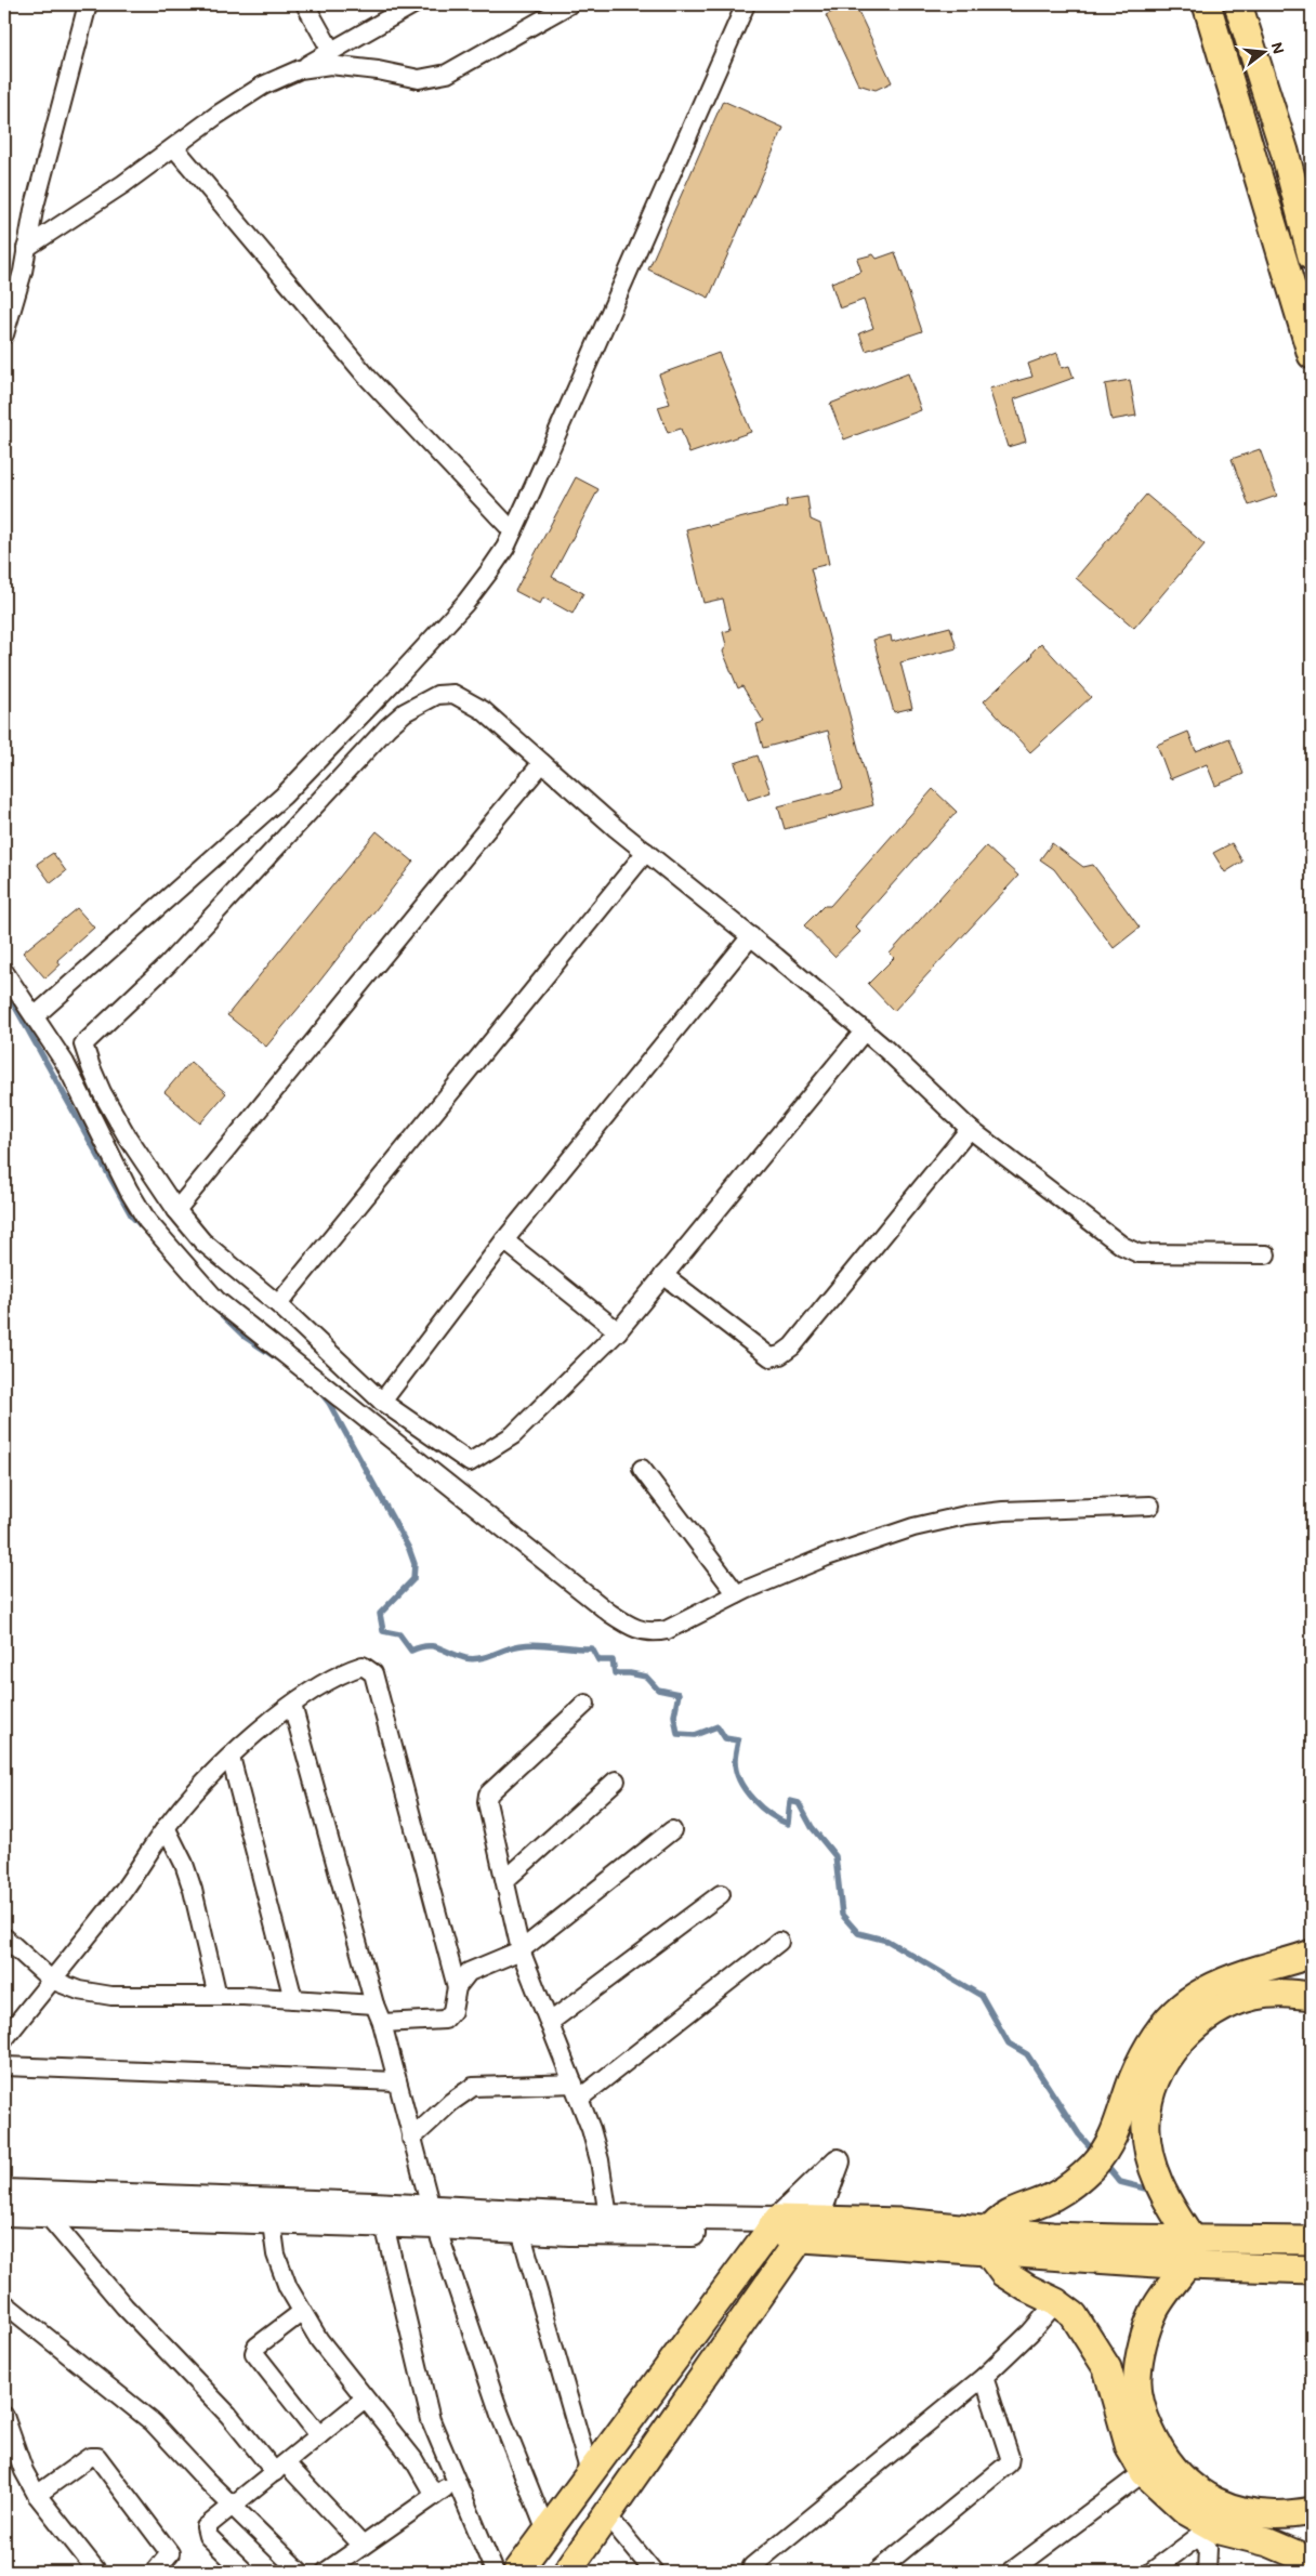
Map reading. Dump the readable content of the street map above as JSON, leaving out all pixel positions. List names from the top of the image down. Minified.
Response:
{"north":"right"}
